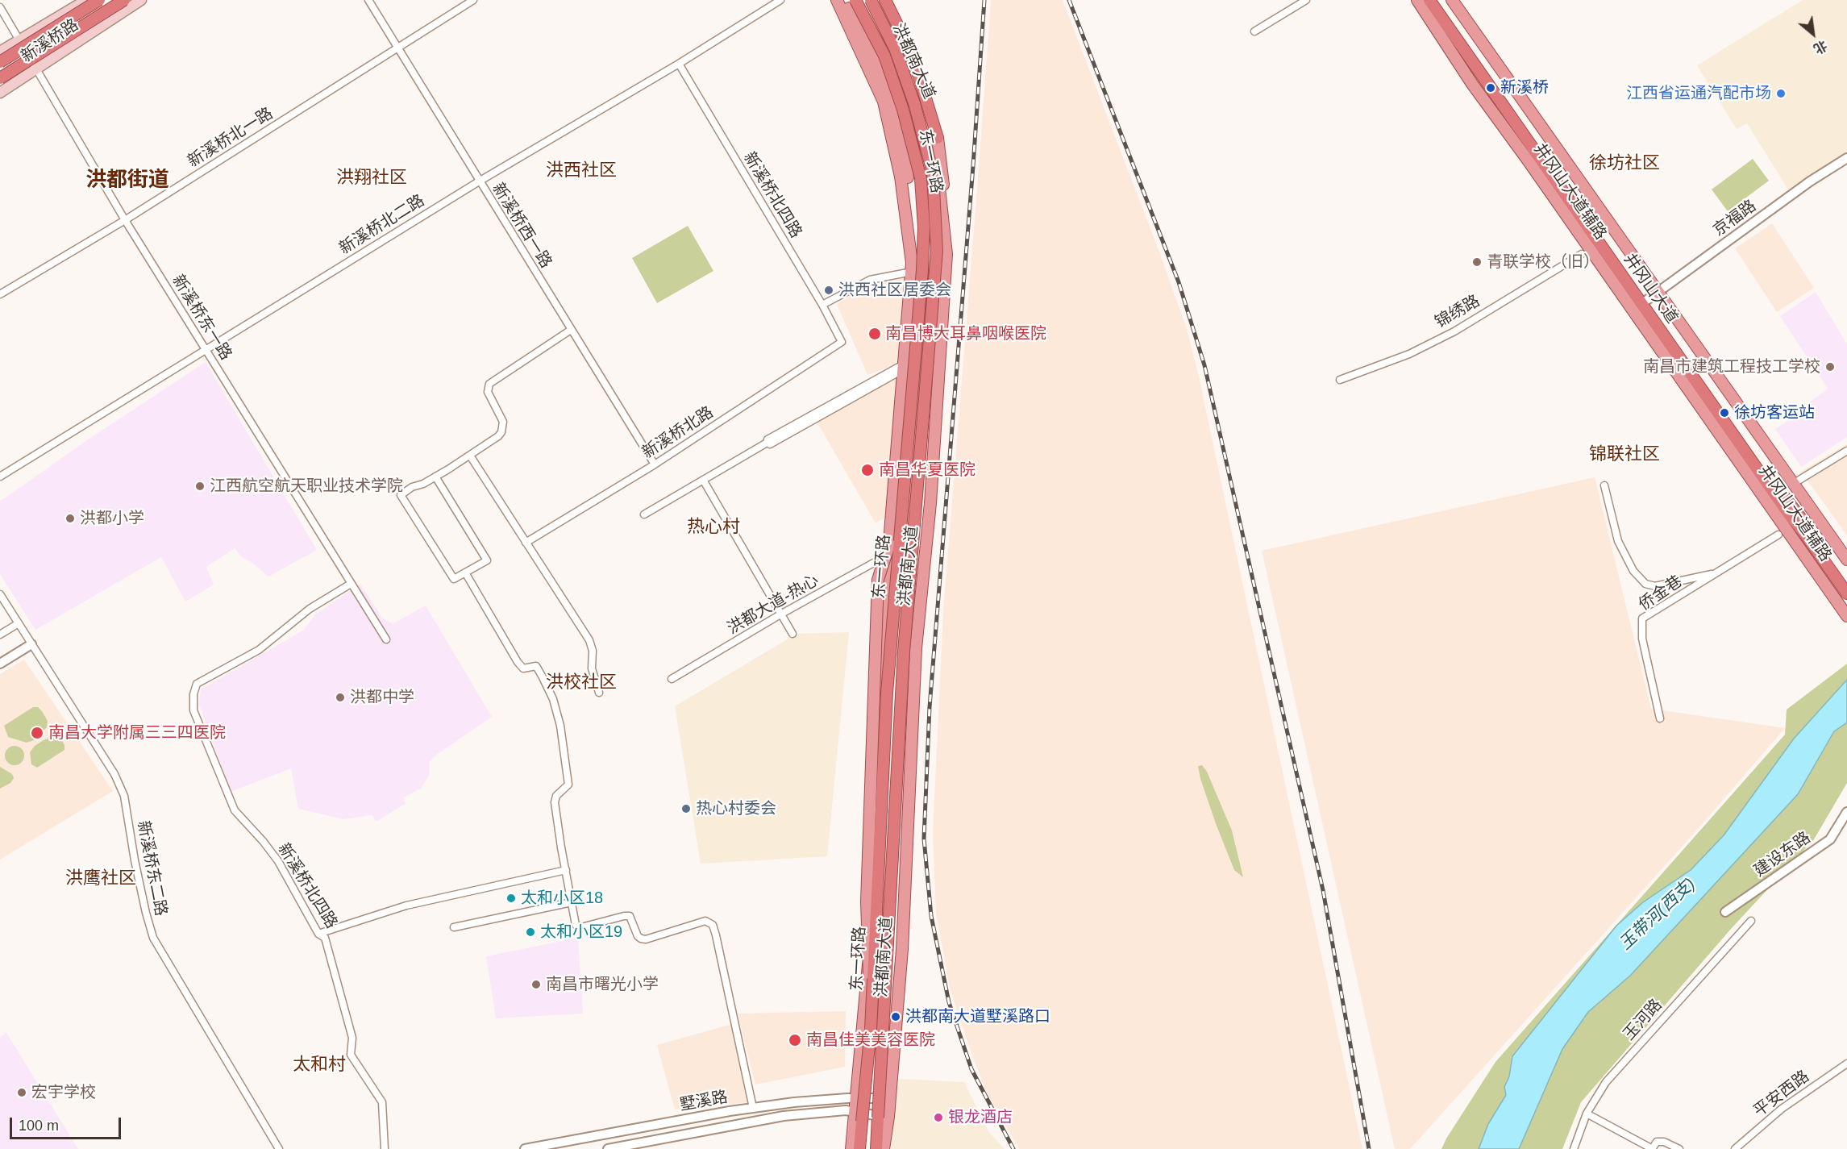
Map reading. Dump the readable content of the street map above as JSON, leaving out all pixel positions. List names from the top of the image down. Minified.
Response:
{"streets":{"highway":["东一环路","井冈山大道"],"main road":["新溪桥路","洪都南大道","井冈山大道辅路"],"street":["新溪桥北一路","新溪桥北四路","京福路","新溪桥北二路","新溪桥西一路","锦绣路","新溪桥东一路","新溪桥北路","侨金巷","洪都大道-热心","建设东路","新溪桥东二路","玉河路","平安西路","墅溪路"]},"crossings":[["新溪桥路","新溪桥东一路"],["洪都南大道","洪都大道-热心"],["洪都南大道","墅溪路"],["新溪桥北一路","新溪桥西一路"],["新溪桥北一路","新溪桥东一路"],["井冈山大道辅路","京福路"],["新溪桥北四路","新溪桥北二路"],["新溪桥北四路","新溪桥东一路"],["新溪桥北四路","新溪桥北路"],["京福路","井冈山大道"],["新溪桥北二路","新溪桥西一路"],["新溪桥北二路","新溪桥东一路"],["新溪桥西一路","新溪桥北路"]],"districts":["徐坊社区","洪西社区","洪翔社区","洪都街道","锦联社区","热心村","洪校社区","洪鹰社区","太和村"],"water":["玉带河(西支)"],"places":["新溪桥","江西省运通汽配市场","青联学校（旧）","洪西社区居委会","南昌博大耳鼻咽喉医院","南昌市建筑工程技工学校","徐坊客运站","南昌华夏医院","江西航空航天职业技术学院","洪都小学","洪都中学","南昌大学附属三三四医院","热心村委会","太和小区18","太和小区19","南昌市曙光小学","洪都南大道墅溪路口","南昌佳美美容医院","宏宇学校","银龙酒店"],"scale_bar":"100 m","north":"bottom right"}
